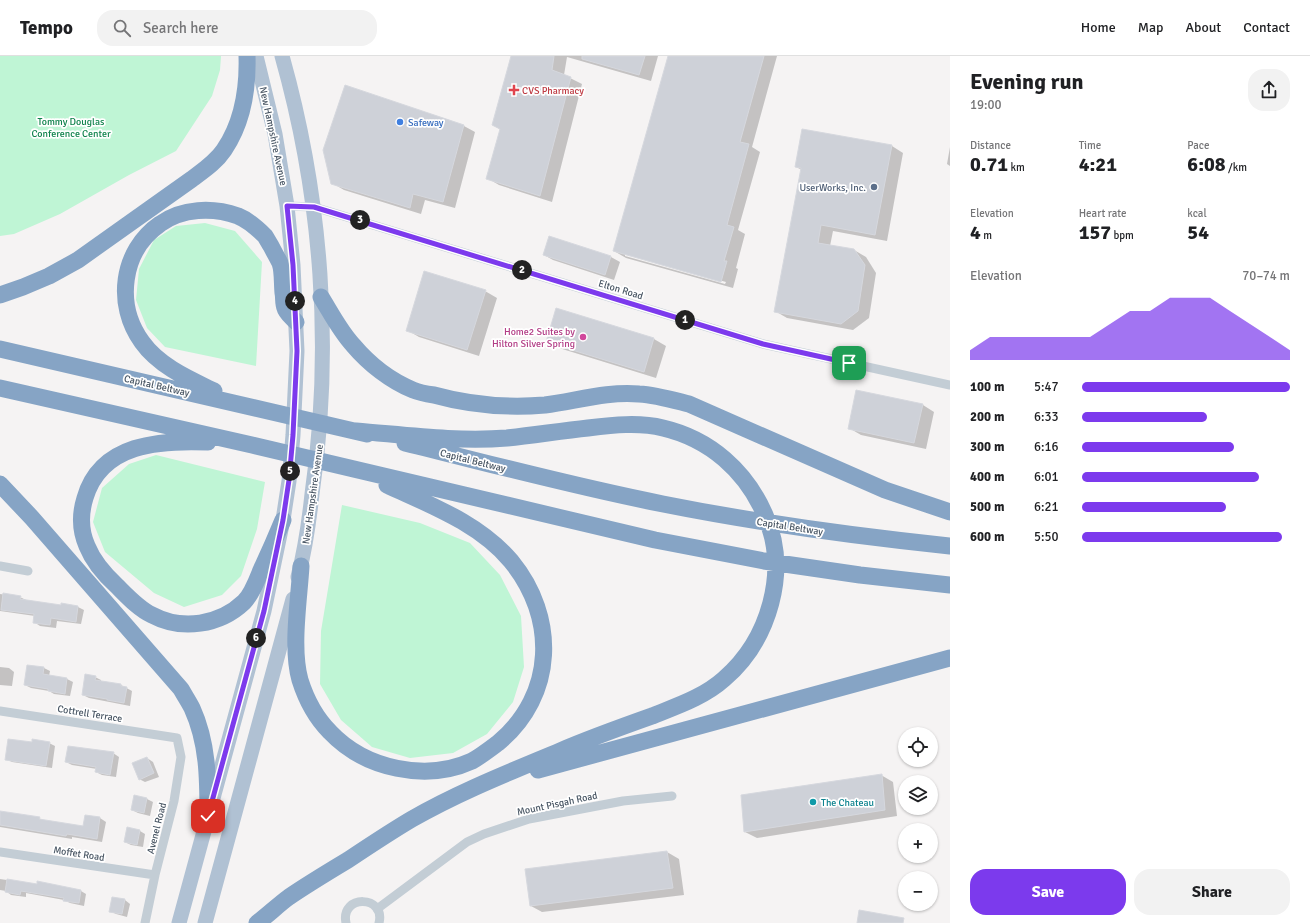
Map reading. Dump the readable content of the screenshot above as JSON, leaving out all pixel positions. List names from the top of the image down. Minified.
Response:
{"streets":{"highway":["Capital Beltway"],"main road":["New Hampshire Avenue"],"street":["Elton Road","Cottrell Terrace","Mount Pisgah Road","Avenel Road","Moffet Road"]},"crossings":[["New Hampshire Avenue","Elton Road"],["Cottrell Terrace","Avenel Road"],["Avenel Road","Moffet Road"]],"parks":["Tommy Douglas Conference Center"],"places":{"health":["CVS Pharmacy"],"other":["Safeway","UserWorks, Inc.","Home2 Suites by Hilton Silver Spring","The Chateau"]},"page":{"header":"Tempo","search":"Search here","nav":["Home","Map","About","Contact"],"heading":["Evening run","19:00"],"stats":[["Distance","0.71 km"],["Time","4:21"],["Pace","6:08 /km"],["Elevation","4 m"],["Heart rate","157 bpm"],["kcal","54"]],"pins":["3","2","4","1","5","6"],"chart":["Elevation","70–74 m"],"list":[{"name":"100 m","note":"5:47"},{"name":"200 m","note":"6:33"},{"name":"300 m","note":"6:16"},{"name":"400 m","note":"6:01"},{"name":"500 m","note":"6:21"},{"name":"600 m","note":"5:50"}],"map_buttons":["+","−"],"buttons":["Save","Share"]}}
